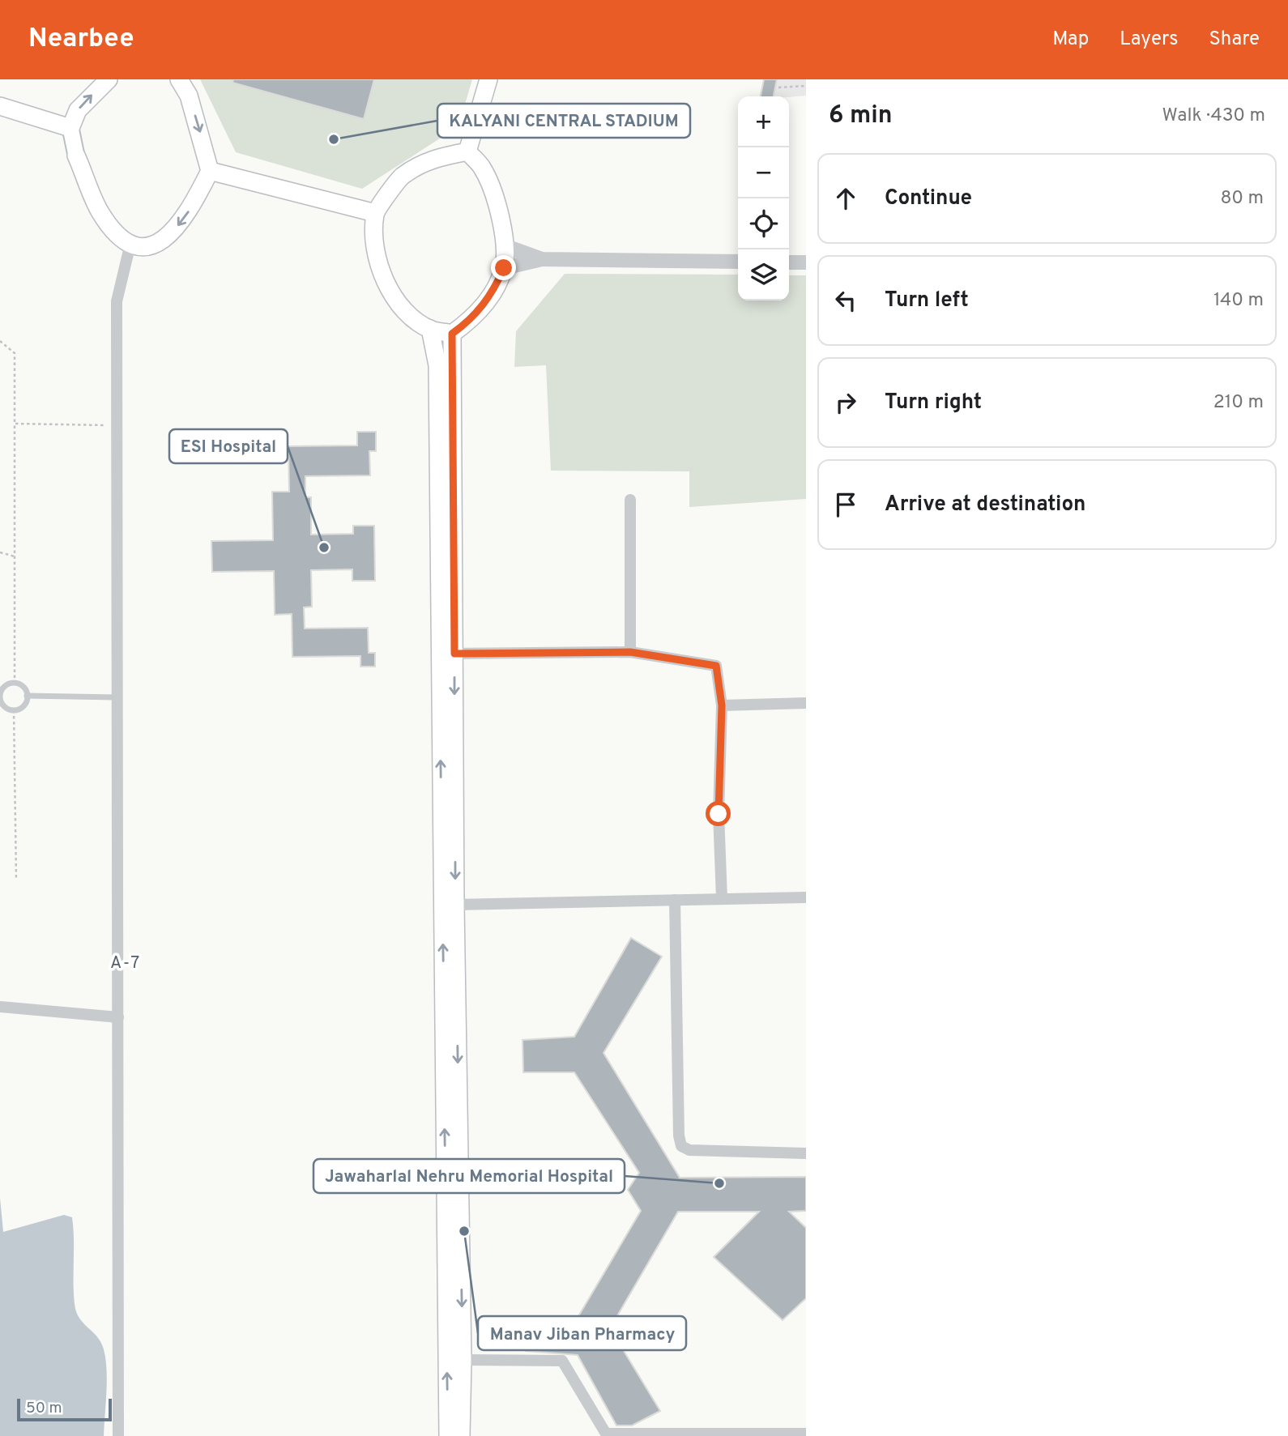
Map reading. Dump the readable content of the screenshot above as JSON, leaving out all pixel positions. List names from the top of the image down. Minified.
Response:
{"districts":["A-7"],"places":["KALYANI CENTRAL STADIUM","ESI Hospital","Jawaharlal Nehru Memorial Hospital","Manav Jiban Pharmacy"],"scale_bar":"50 m","page":{"header":"Nearbee","nav":["Map","Layers","Share"],"heading":["6 min","Walk · 430 m"],"map_buttons":["+","−"],"list":[["Continue","80 m"],["Turn left","140 m"],["Turn right","210 m"],"Arrive at destination"],"scale":"50 m"}}
